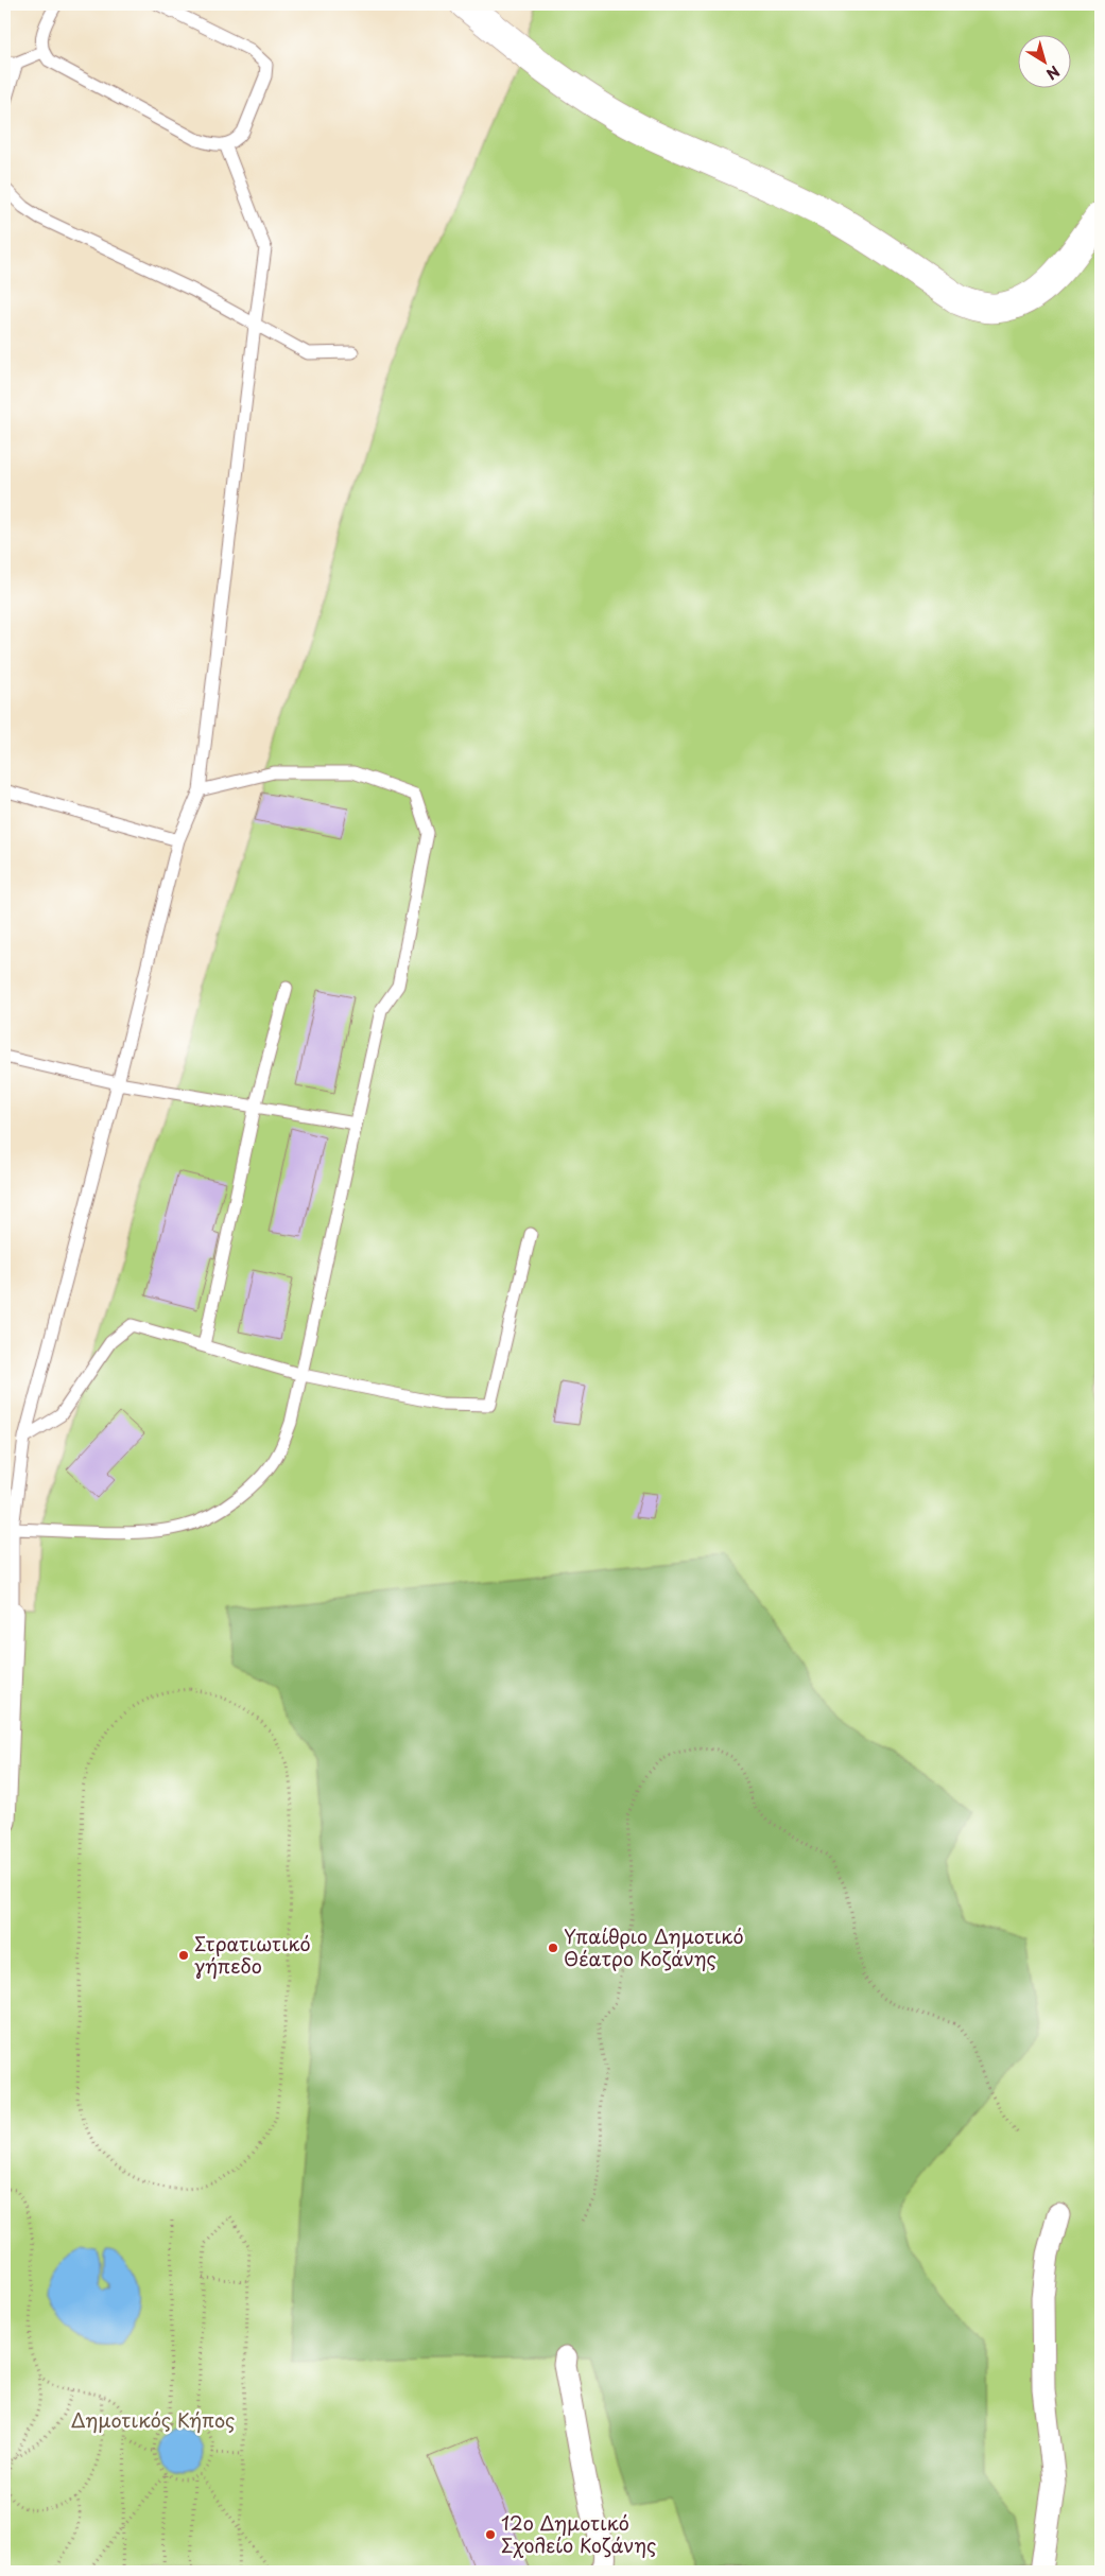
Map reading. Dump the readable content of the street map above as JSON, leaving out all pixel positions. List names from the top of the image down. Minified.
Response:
{"parks":["Δημοτικός Κήπος"],"places":["Υπαίθριο Δημοτικό Θέατρο Κοζάνης","Στρατιωτικό γήπεδο","12ο Δημοτικό Σχολείο Κοζάνης"],"north":"bottom right"}
